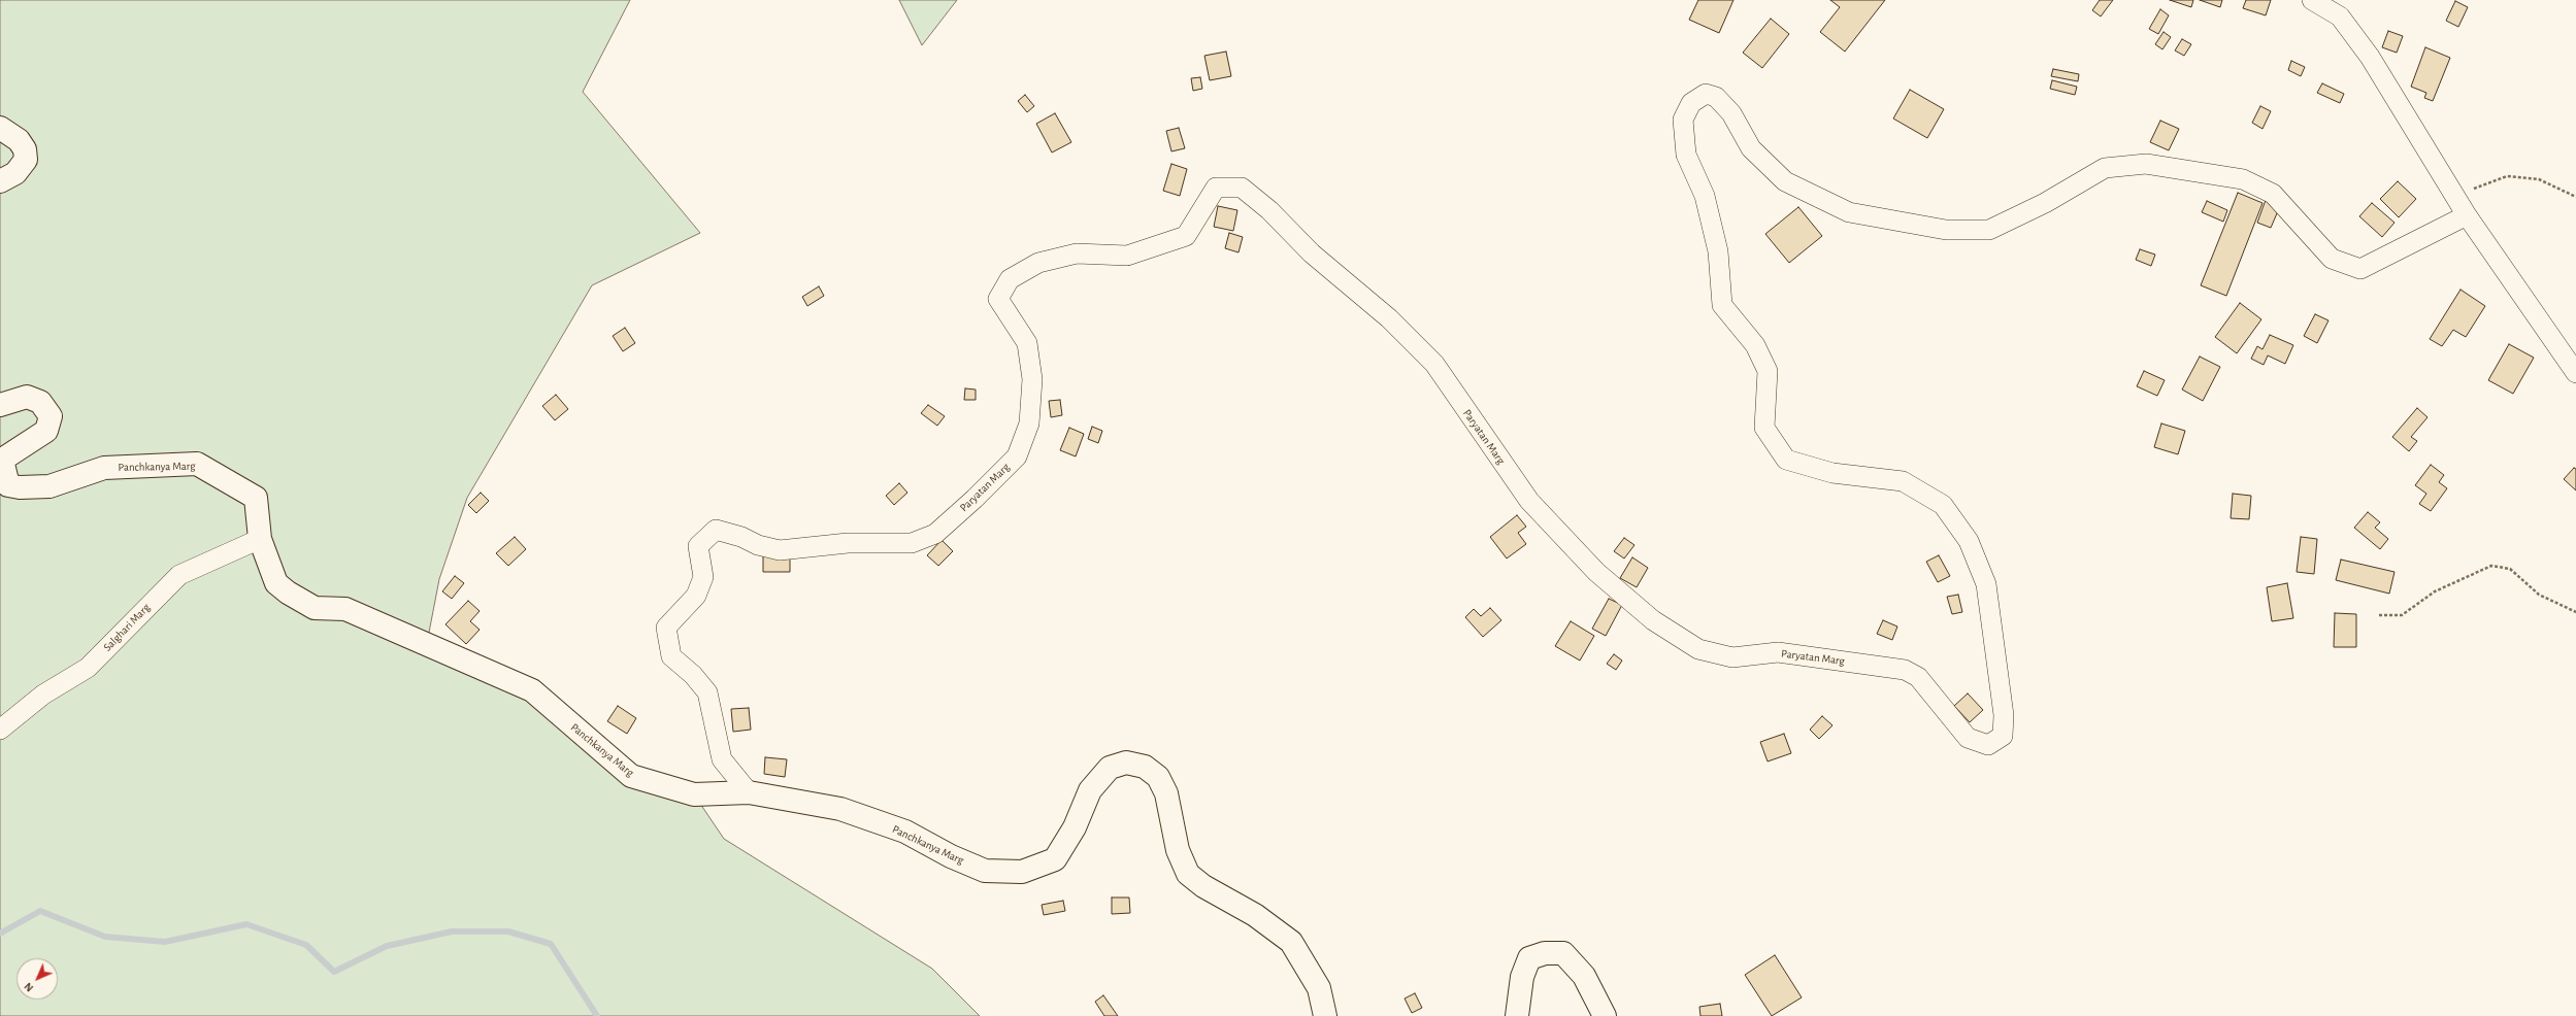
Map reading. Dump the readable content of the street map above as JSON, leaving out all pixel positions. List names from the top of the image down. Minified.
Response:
{"streets":{"street":["Paryatan Marg","Panchkanya Marg","Salghari Marg"]},"crossings":[["Paryatan Marg","Panchkanya Marg"],["Panchkanya Marg","Salghari Marg"]],"north":"bottom left"}
